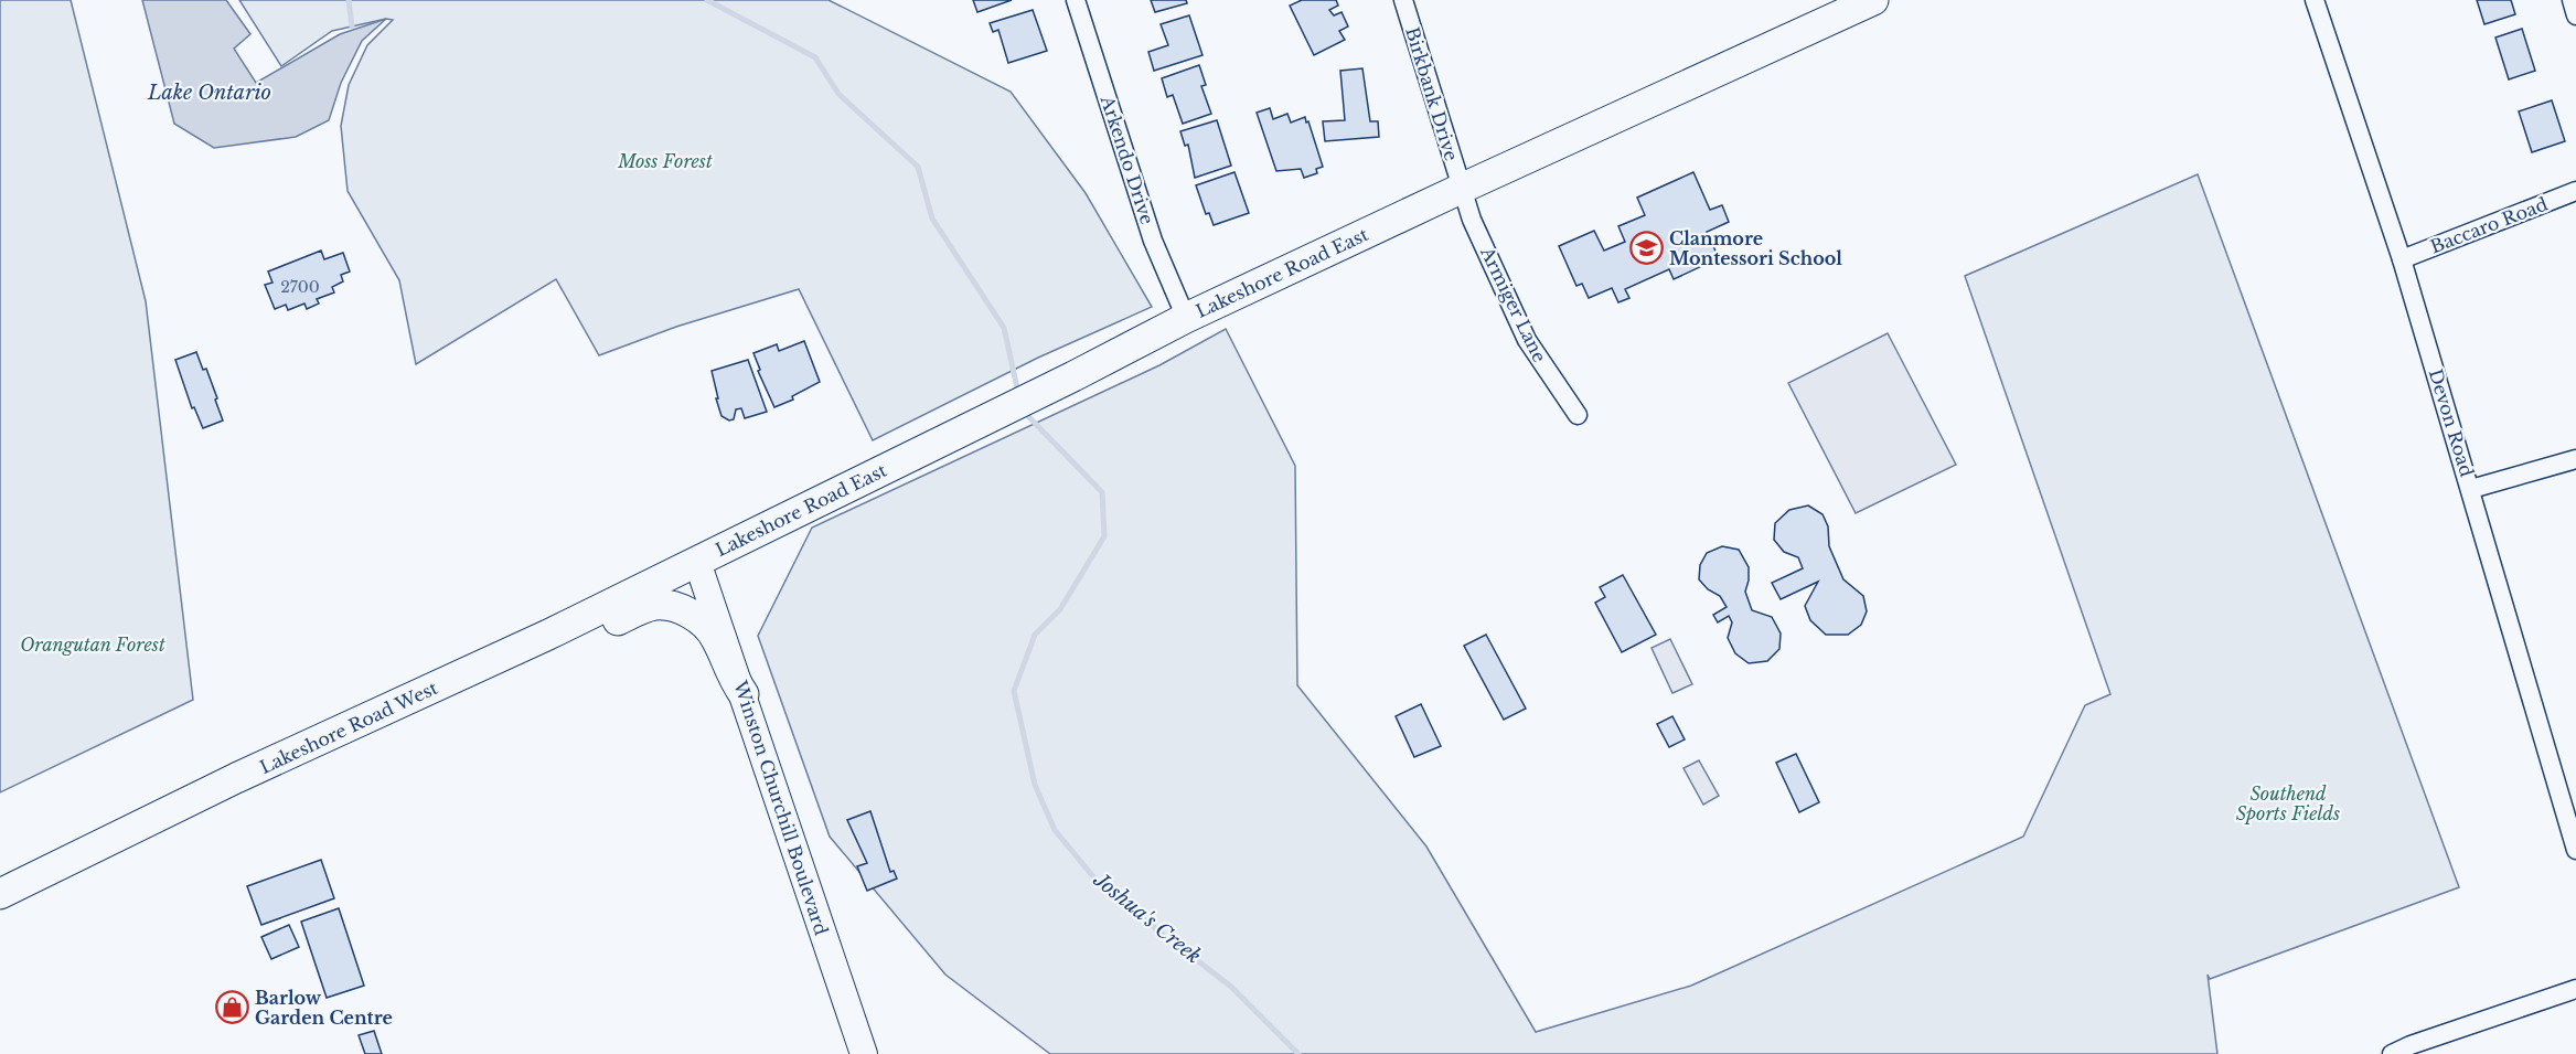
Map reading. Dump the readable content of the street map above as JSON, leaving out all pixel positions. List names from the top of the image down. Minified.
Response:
{"streets":{"main road":["Lakeshore Road East","Lakeshore Road West","Winston Churchill Boulevard"],"street":["Birkbank Drive","Arkendo Drive","Baccaro Road","Armiger Lane","Devon Road"]},"crossings":[["Birkbank Drive","Lakeshore Road East"],["Birkbank Drive","Armiger Lane"],["Arkendo Drive","Lakeshore Road East"],["Baccaro Road","Devon Road"],["Lakeshore Road East","Armiger Lane"],["Lakeshore Road East","Lakeshore Road West"],["Lakeshore Road East","Winston Churchill Boulevard"],["Lakeshore Road West","Winston Churchill Boulevard"]],"water":["Lake Ontario","Joshua's Creek"],"parks":["Moss Forest","Orangutan Forest","Southend Sports Fields"],"places":{"school or university":["Clanmore Montessori School"],"shop":["Barlow Garden Centre"]},"house_numbers":["2700"]}
